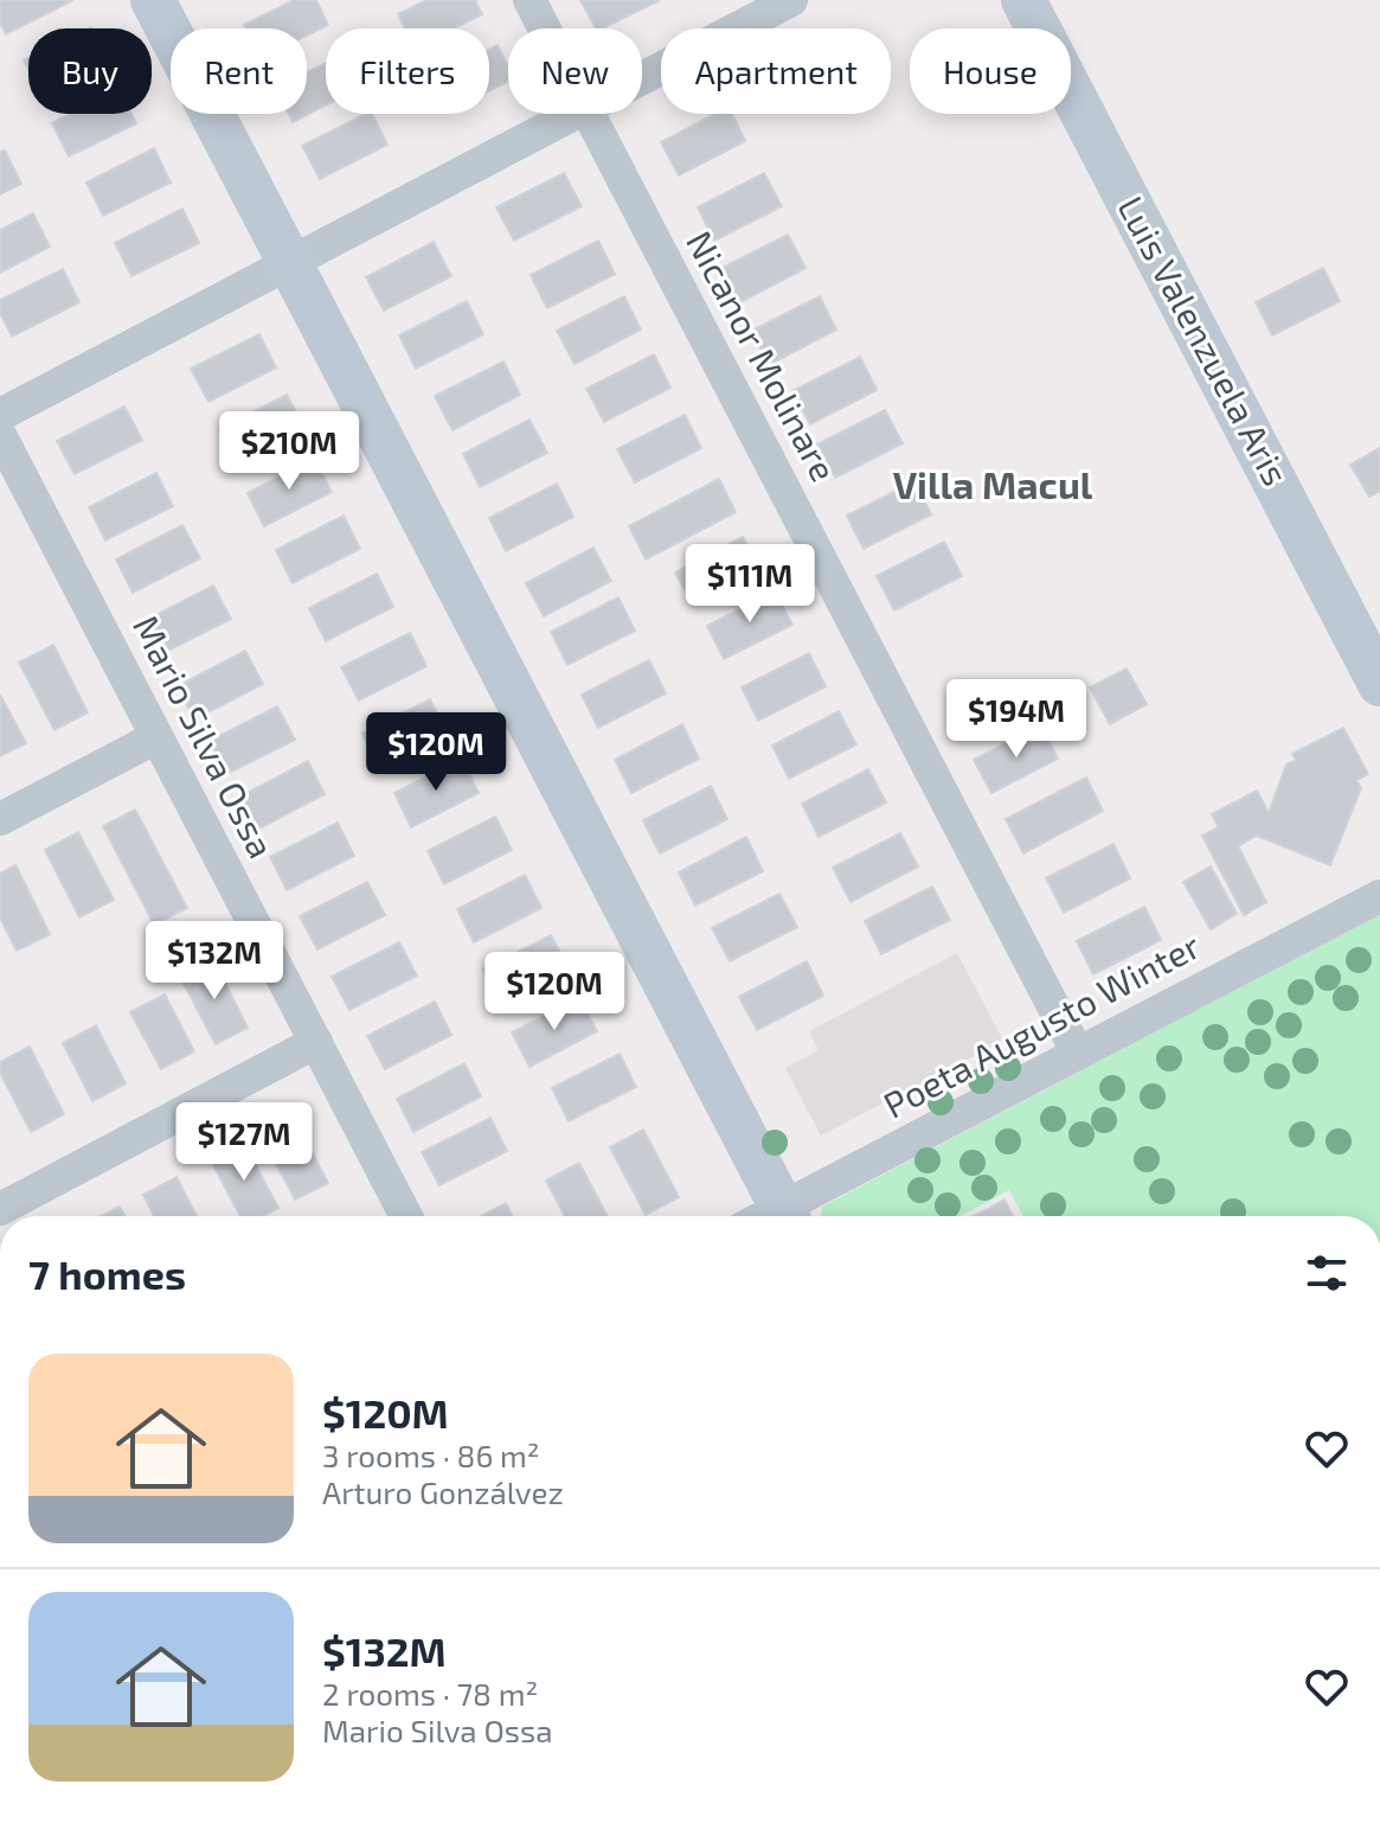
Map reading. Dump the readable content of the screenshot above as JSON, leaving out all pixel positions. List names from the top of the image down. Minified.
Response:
{"streets":{"street":["Luis Valenzuela Aris","Nicanor Molinare","Mario Silva Ossa","Poeta Augusto Winter"]},"crossings":[["Nicanor Molinare","Poeta Augusto Winter"]],"districts":["Villa Macul"],"page":{"chip":["Buy","Rent","Filters","New","Apartment","House"],"price":["$210M","$111M","$194M","$120M","$132M","$120M","$127M"],"heading":"7 homes","list":[{"name":"$120M","note":"3 rooms · 86 m² · Arturo Gonzálvez"},{"name":"$132M","note":"2 rooms · 78 m² · Mario Silva Ossa"}]}}
